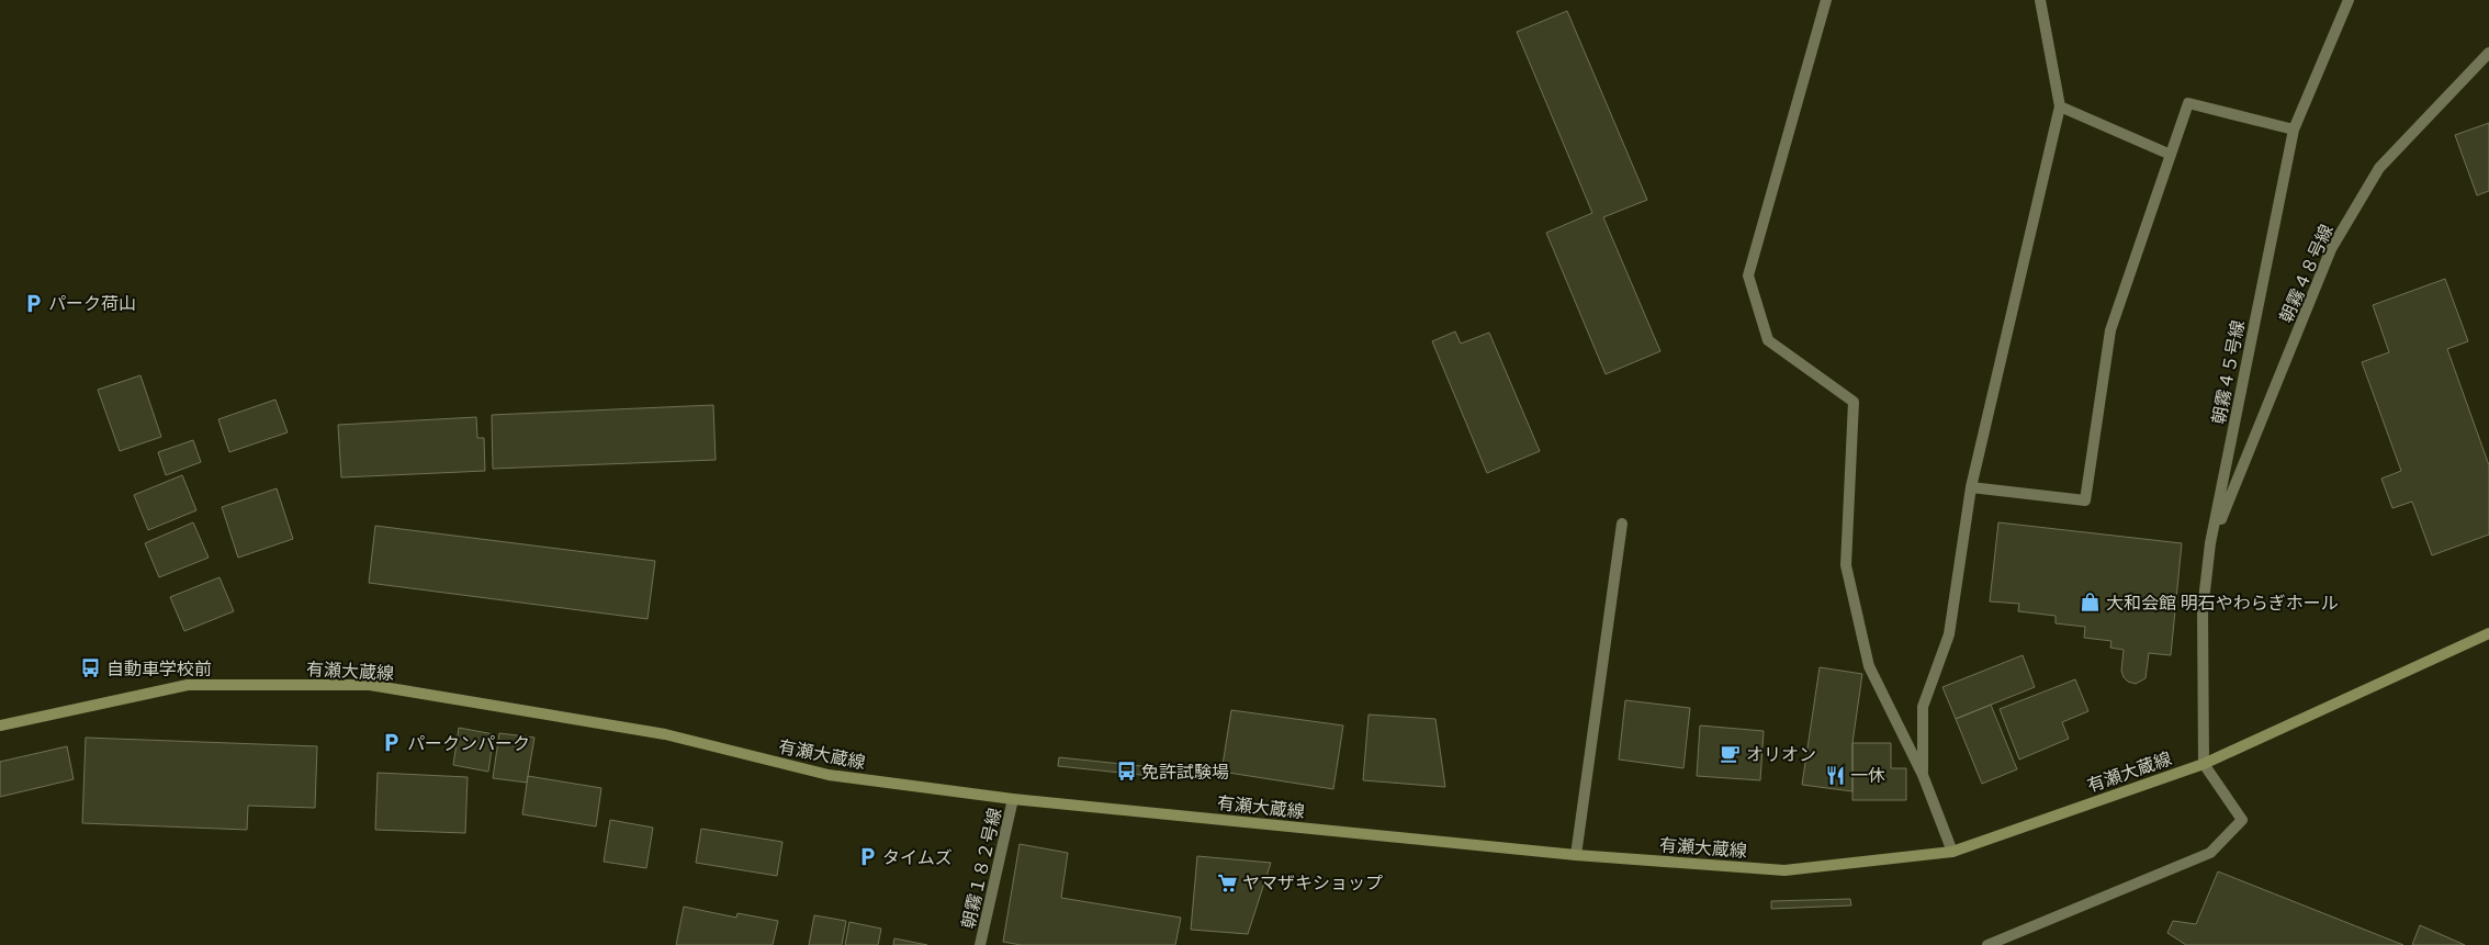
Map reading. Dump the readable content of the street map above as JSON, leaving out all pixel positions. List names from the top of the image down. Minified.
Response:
{"streets":{"main road":["有瀬大蔵線"],"street":["朝霧４８号線","朝霧４５号線","朝霧１８２号線"]},"crossings":[["朝霧４８号線","朝霧４５号線"],["朝霧４５号線","有瀬大蔵線"],["有瀬大蔵線","朝霧１８２号線"]],"places":{"parking":["パーク荷山","パークンパーク","タイムズ"],"shop":["大和会館 明石やわらぎホール"],"bus stop":["自動車学校前","免許試験場"],"cafe":["オリオン"],"restaurant":["一休"],"supermarket":["ヤマザキショップ"]}}
